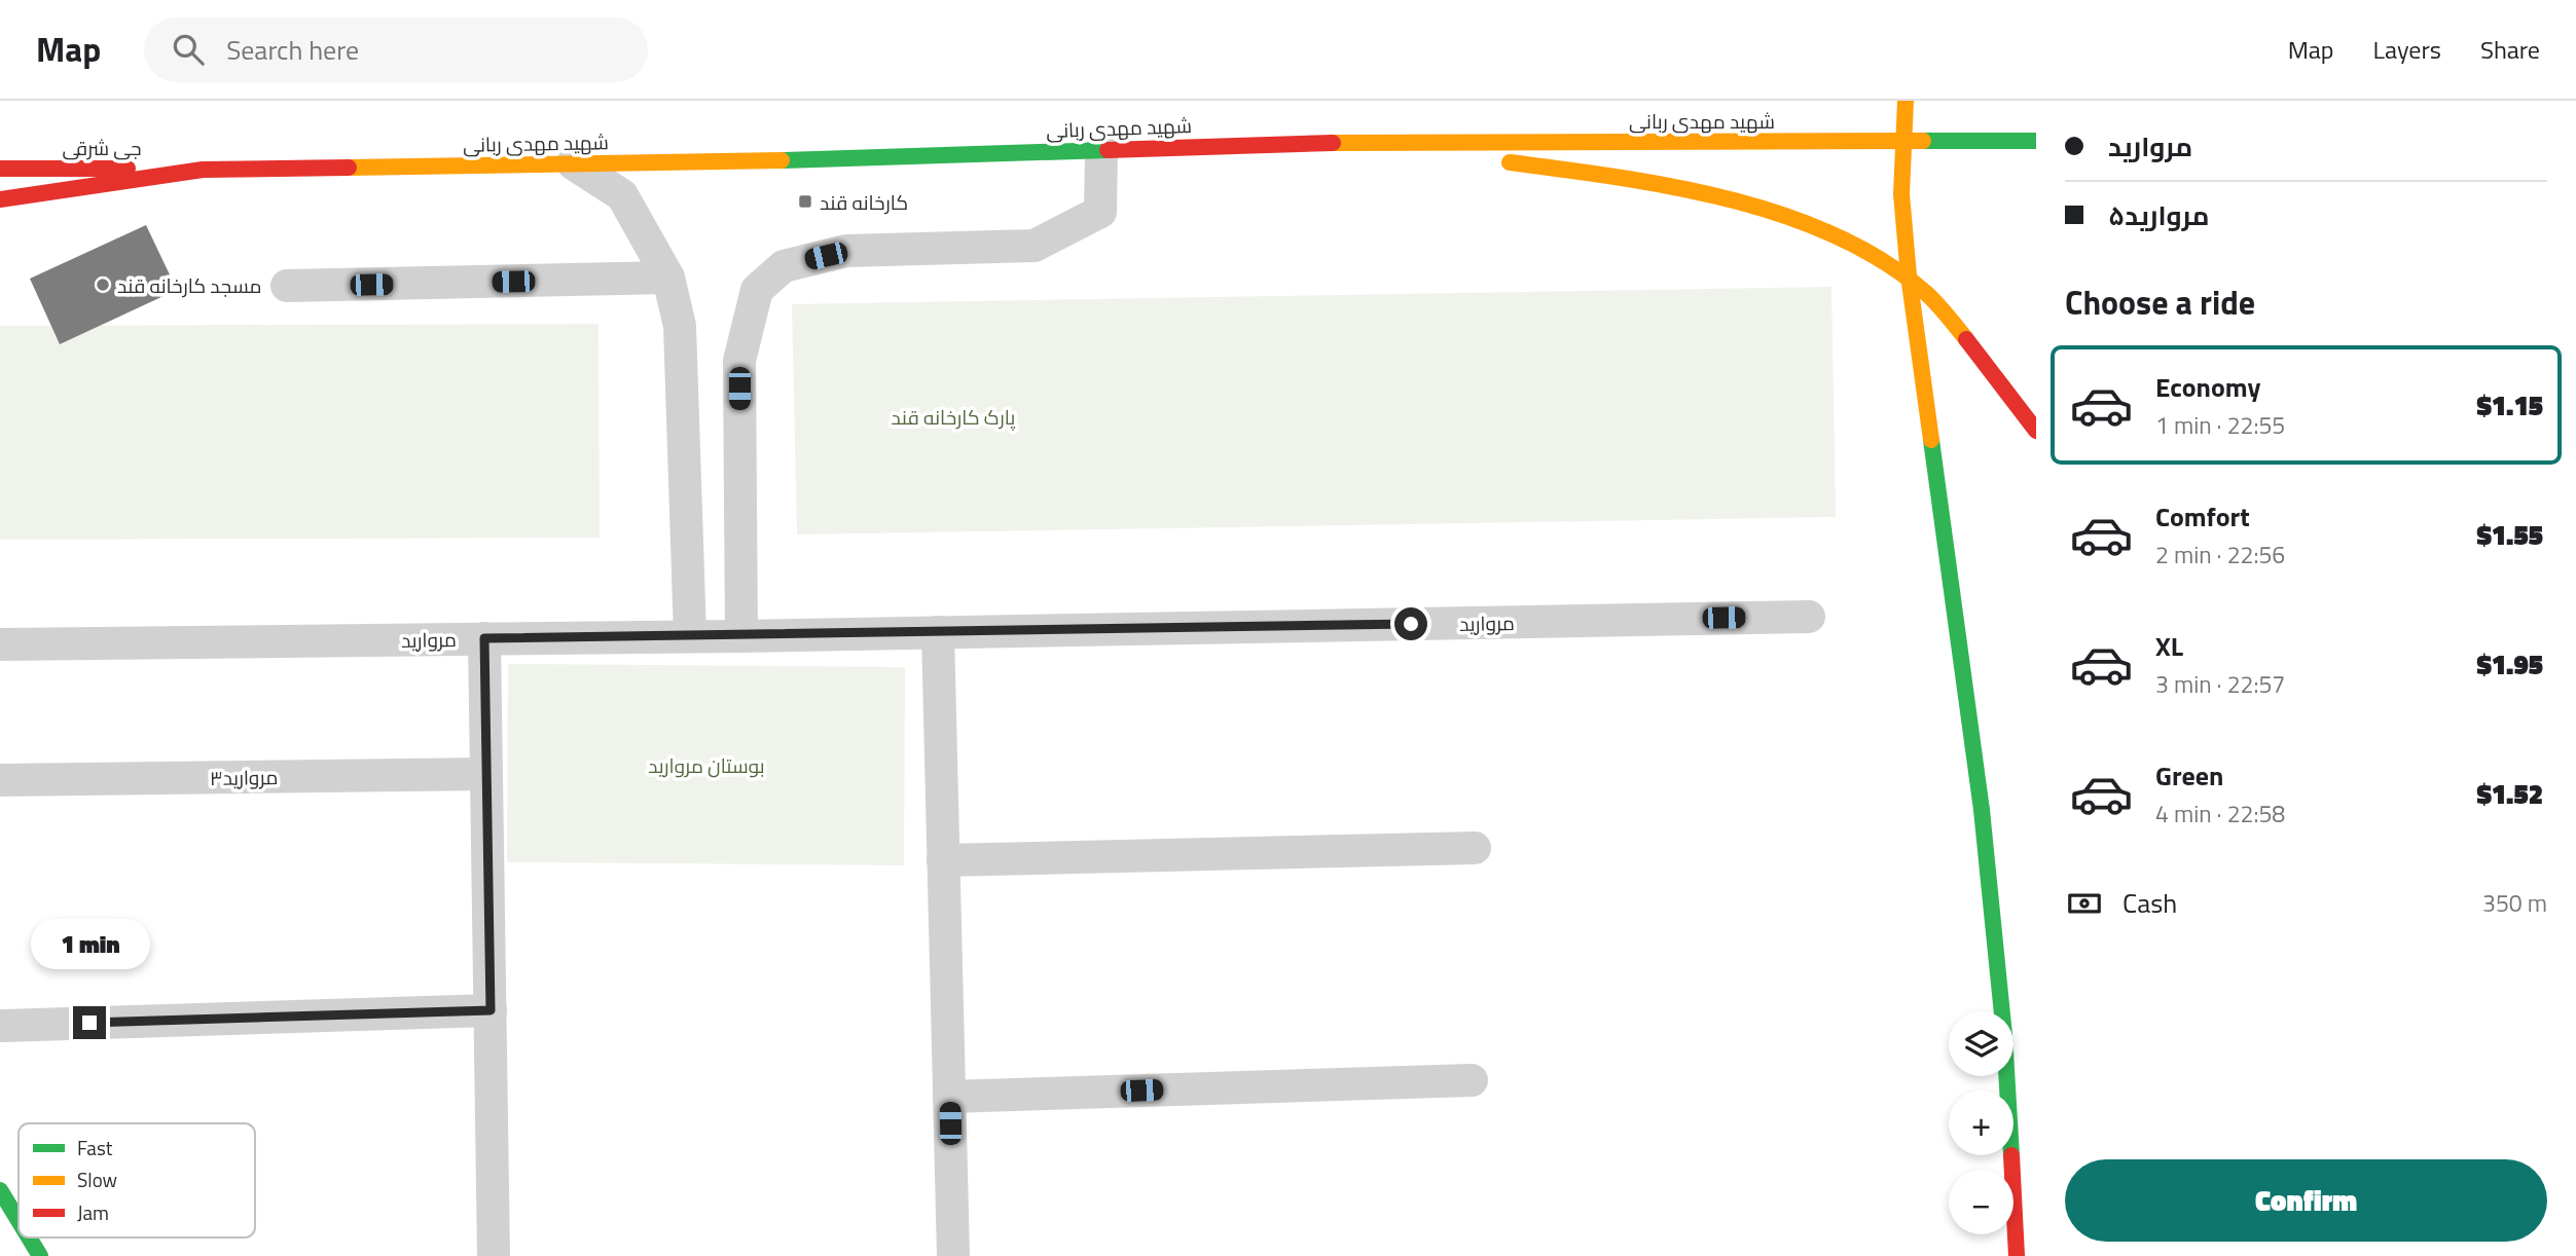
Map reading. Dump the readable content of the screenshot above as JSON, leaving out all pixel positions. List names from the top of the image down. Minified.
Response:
{"streets":{"main road":["شهید مهدی ربانی","جی شرقی"],"street":["مروارید","مروارید۳"]},"crossings":[["شهید مهدی ربانی","جی شرقی"]],"parks":["پارک کارخانه قند","بوستان مروارید"],"places":{"transit":["کارخانه قند"],"other":["مسجد کارخانه قند"]},"legend":["Fast","Slow","Jam"],"page":{"header":"Map","search":"Search here","nav":["Map","Layers","Share"],"banner":["مروارید","مروارید۵"],"heading":"Choose a ride","list":[{"name":"Economy","note":"1 min · 22:55","value":"$1.15"},{"name":"Comfort","note":"2 min · 22:56","value":"$1.55"},{"name":"XL","note":"3 min · 22:57","value":"$1.95"},{"name":"Green","note":"4 min · 22:58","value":"$1.52"}],"pay":["Cash","350 m"],"bubble":"1 min","map_buttons":["+","−"],"buttons":"Confirm"}}
